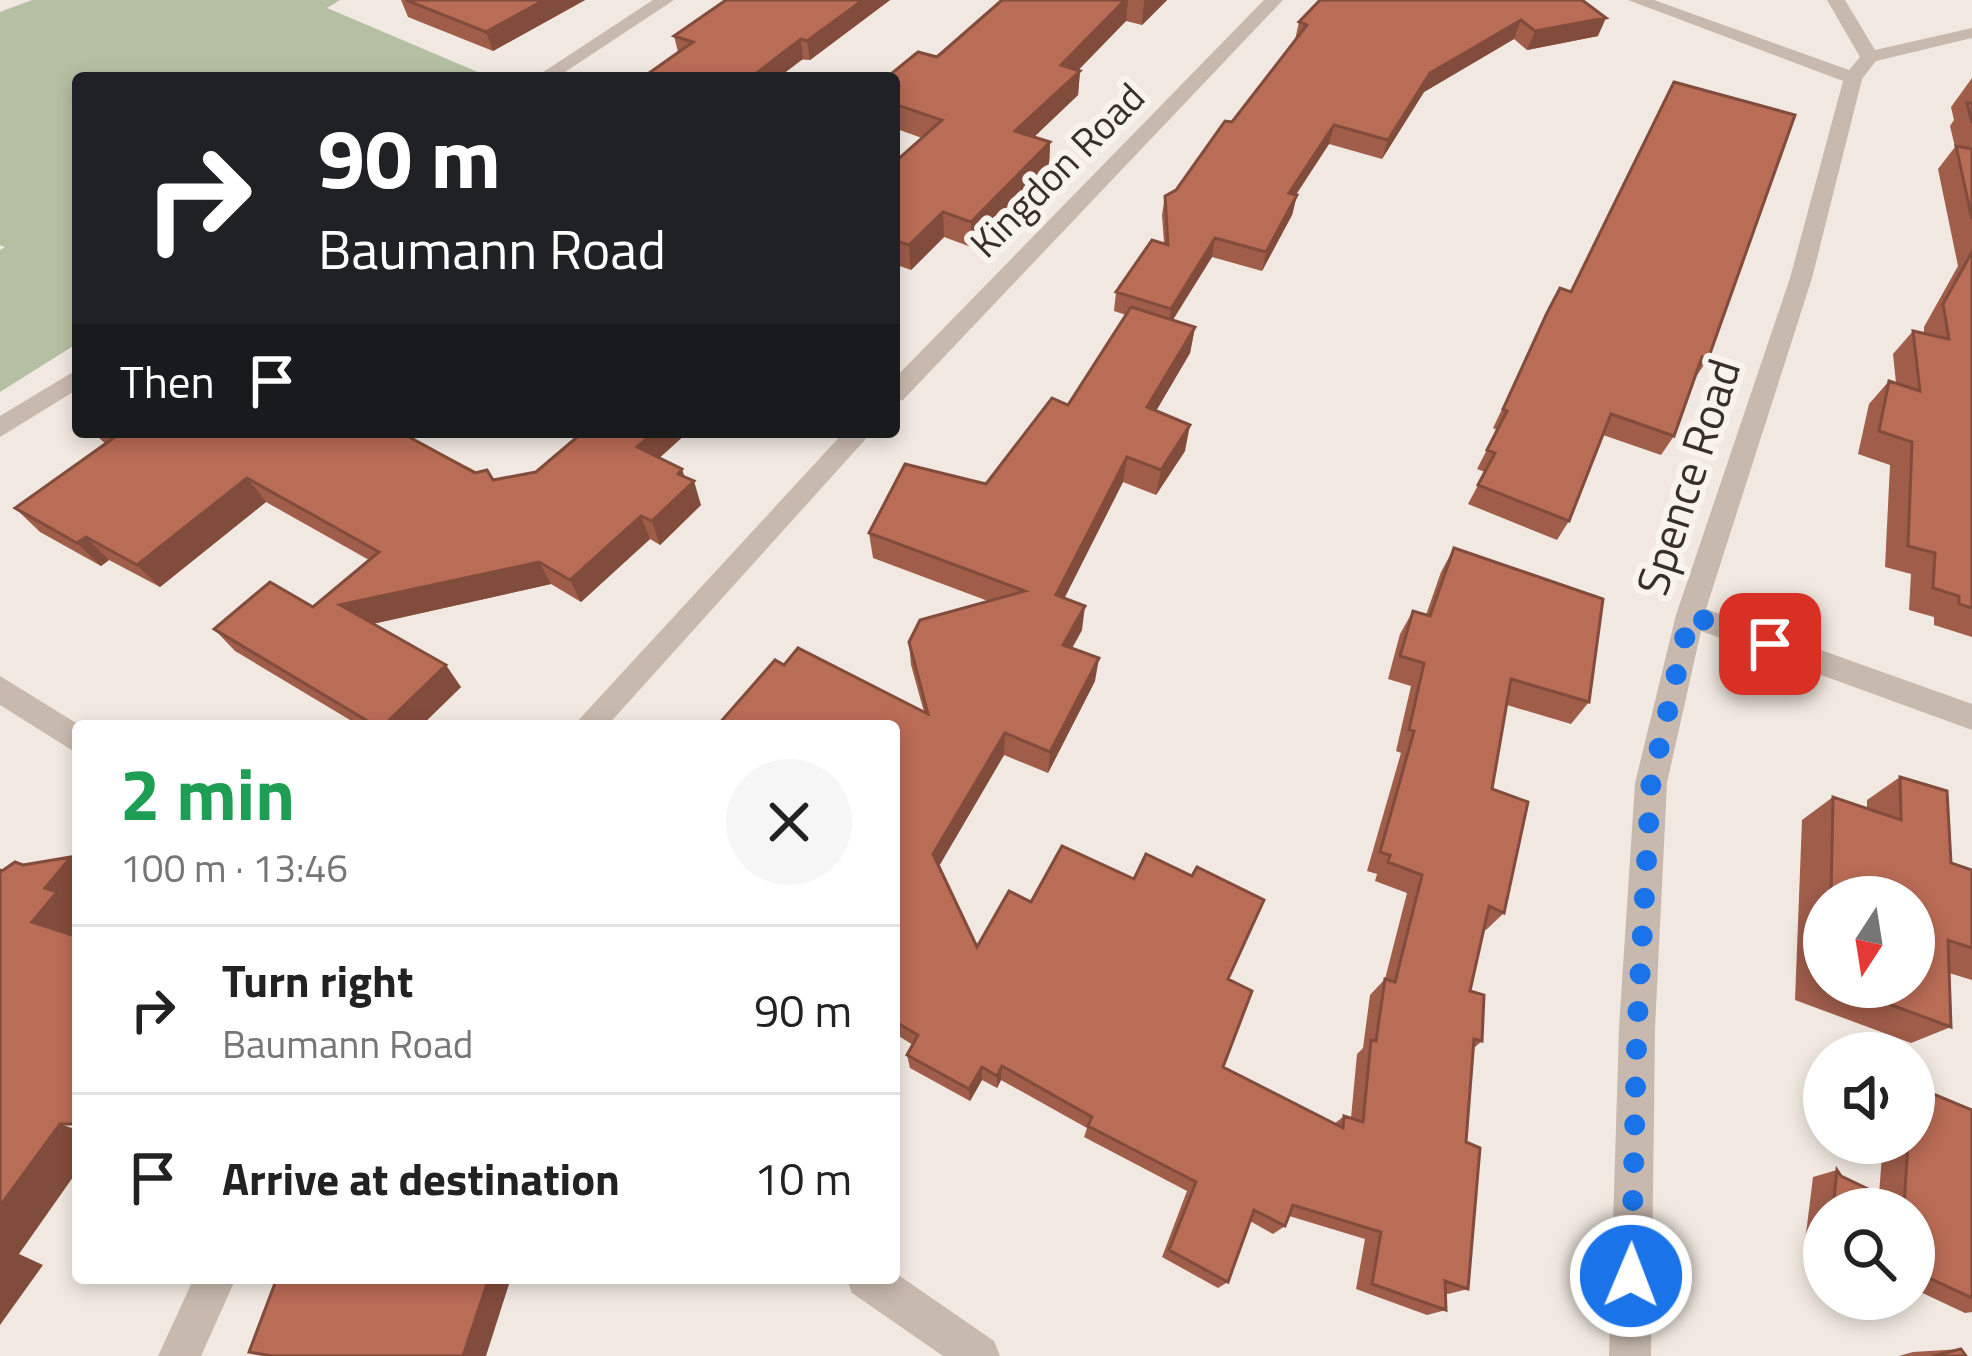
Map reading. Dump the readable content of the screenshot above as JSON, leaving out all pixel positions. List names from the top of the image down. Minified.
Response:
{"streets":{"street":["Kingdon Road","Spence Road"]},"north":"bottom","page":{"turn":["90 m","Baumann Road"],"then":"Then","heading":["2 min","100 m · 13:46"],"list":[{"name":"Turn right","note":"Baumann Road","value":"90 m"},{"name":"Arrive at destination","value":"10 m"}]}}
